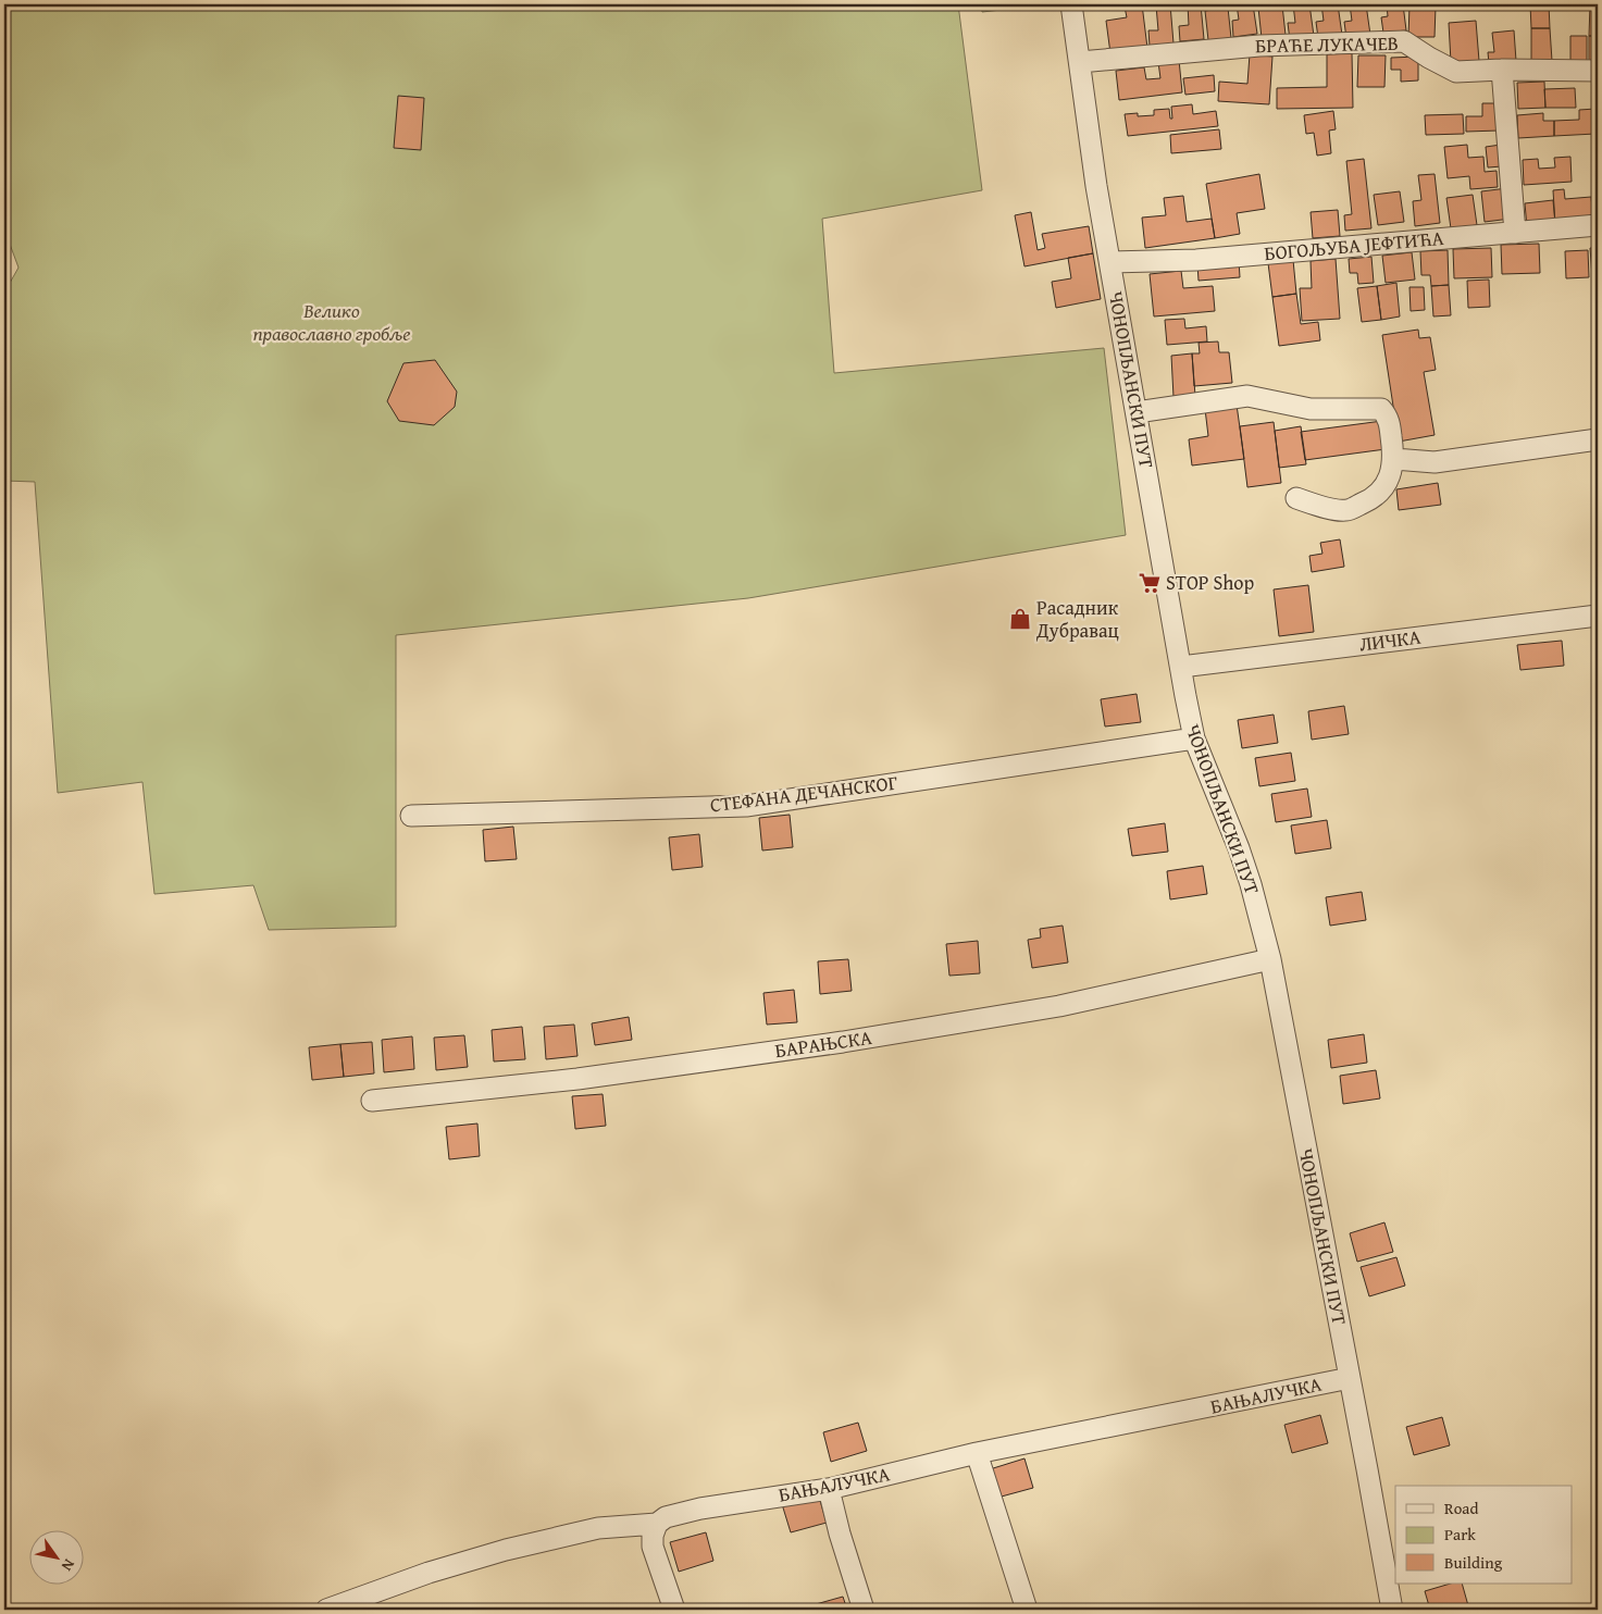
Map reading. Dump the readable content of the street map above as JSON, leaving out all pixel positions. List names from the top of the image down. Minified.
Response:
{"streets":{"street":["БРАЋЕ ЛУКАЧЕВ","БОГОЉУБА ЈЕФТИЋА","ЧОНОПЉАНСКИ ПУТ","ЛИЧКА","СТЕФАНА ДЕЧАНСКОГ","БАРАЊСКА","БАЊАЛУЧКА"]},"crossings":[["БРАЋЕ ЛУКАЧЕВ","ЧОНОПЉАНСКИ ПУТ"],["БОГОЉУБА ЈЕФТИЋА","ЧОНОПЉАНСКИ ПУТ"],["ЧОНОПЉАНСКИ ПУТ","ЛИЧКА"],["ЧОНОПЉАНСКИ ПУТ","СТЕФАНА ДЕЧАНСКОГ"],["ЧОНОПЉАНСКИ ПУТ","БАРАЊСКА"],["ЧОНОПЉАНСКИ ПУТ","БАЊАЛУЧКА"]],"parks":["Велико православно гробље"],"places":{"supermarket":["STOP Shop"],"shop":["Расадник Дубравац"]},"legend":["Road","Park","Building"],"north":"bottom right"}
